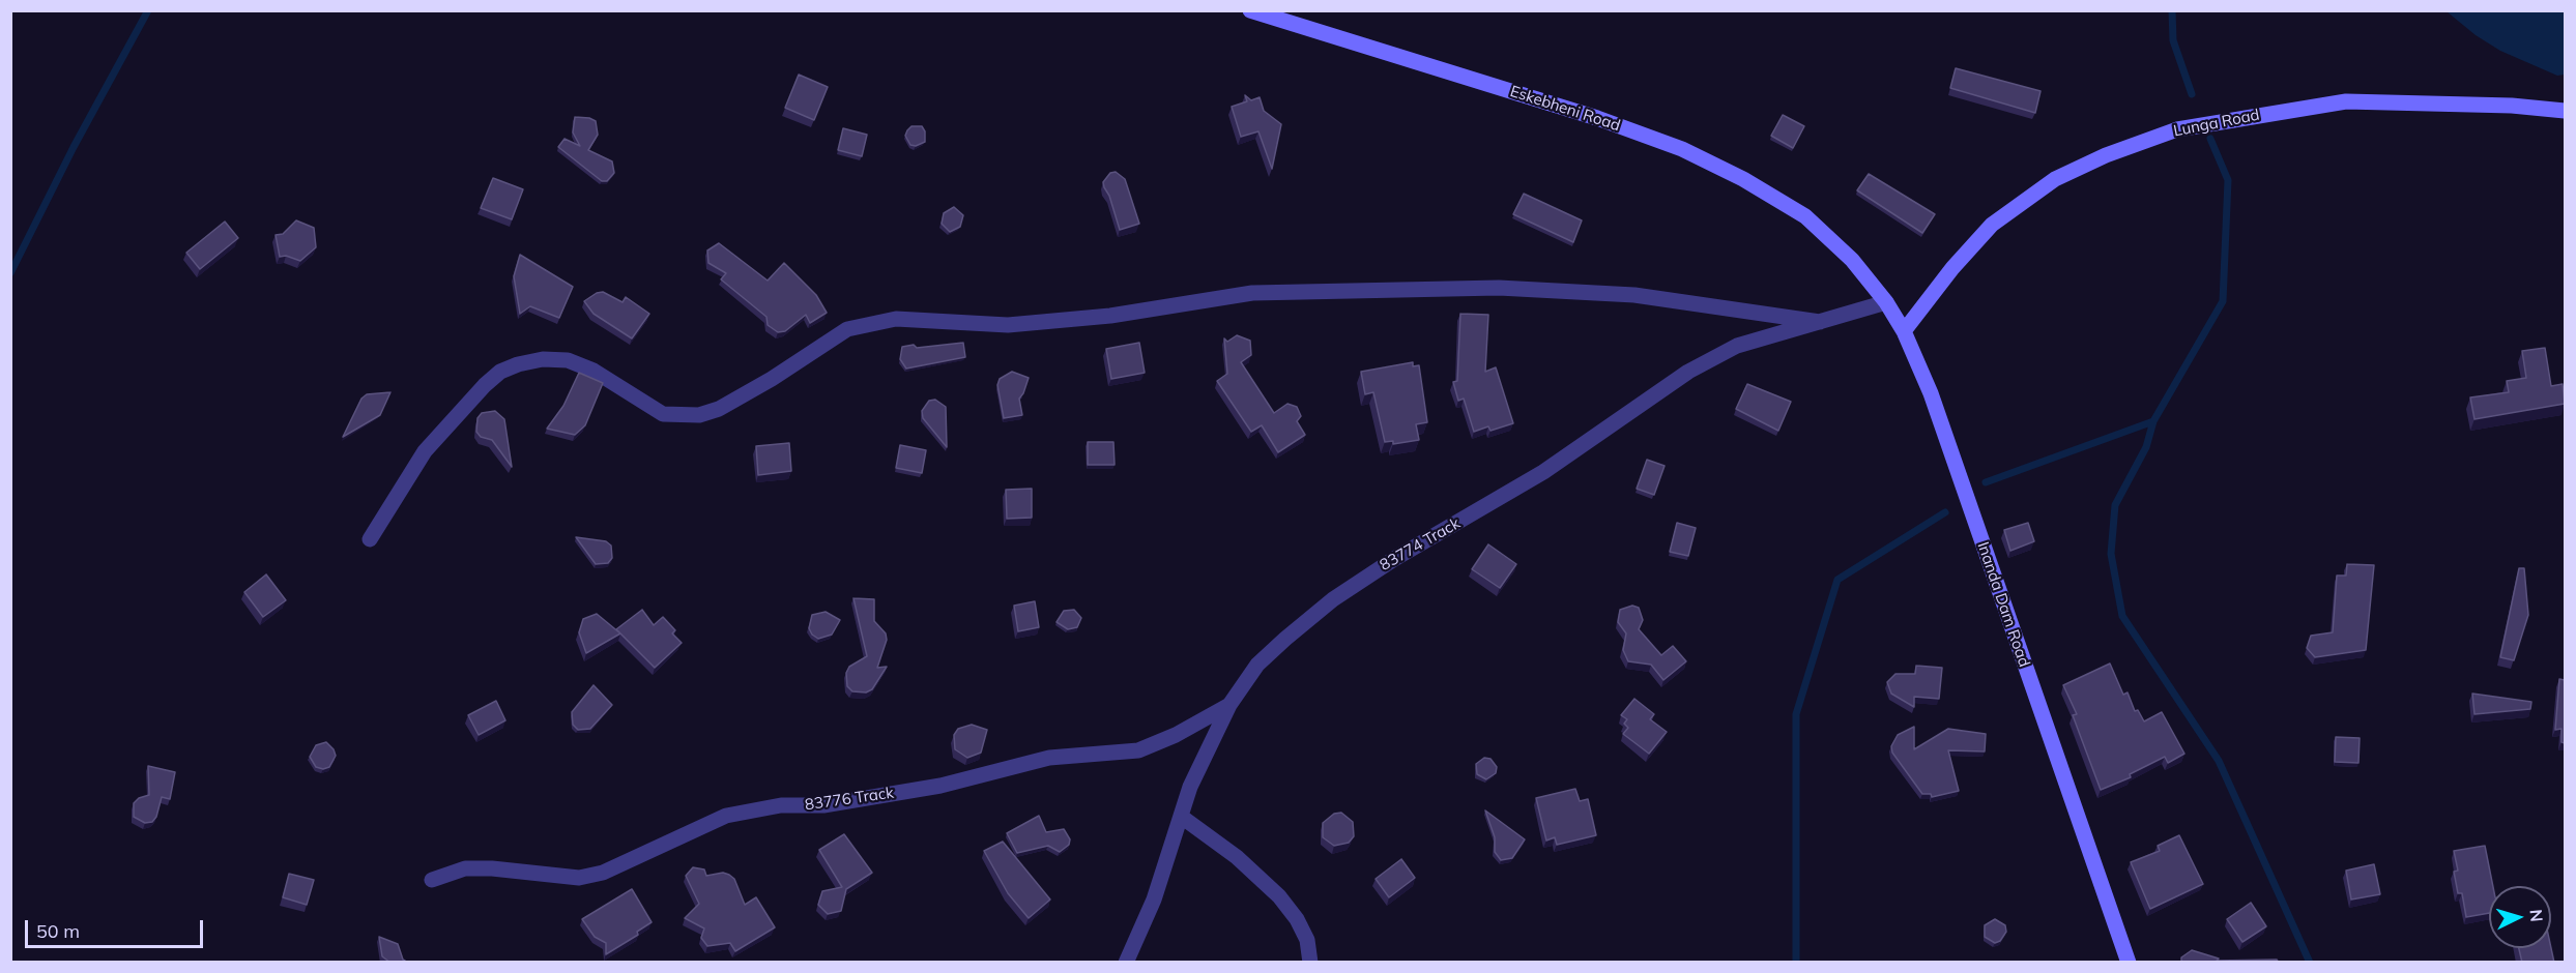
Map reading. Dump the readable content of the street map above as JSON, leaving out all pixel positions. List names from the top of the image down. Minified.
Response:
{"streets":{"street":["Eskebheni Road","Lunga Road","83774 Track","Inanda Dam Road","83776 Track"]},"crossings":[["Eskebheni Road","Inanda Dam Road"],["Lunga Road","Inanda Dam Road"],["83774 Track","Inanda Dam Road"],["83774 Track","83776 Track"]],"scale_bar":"50 m","north":"right"}
